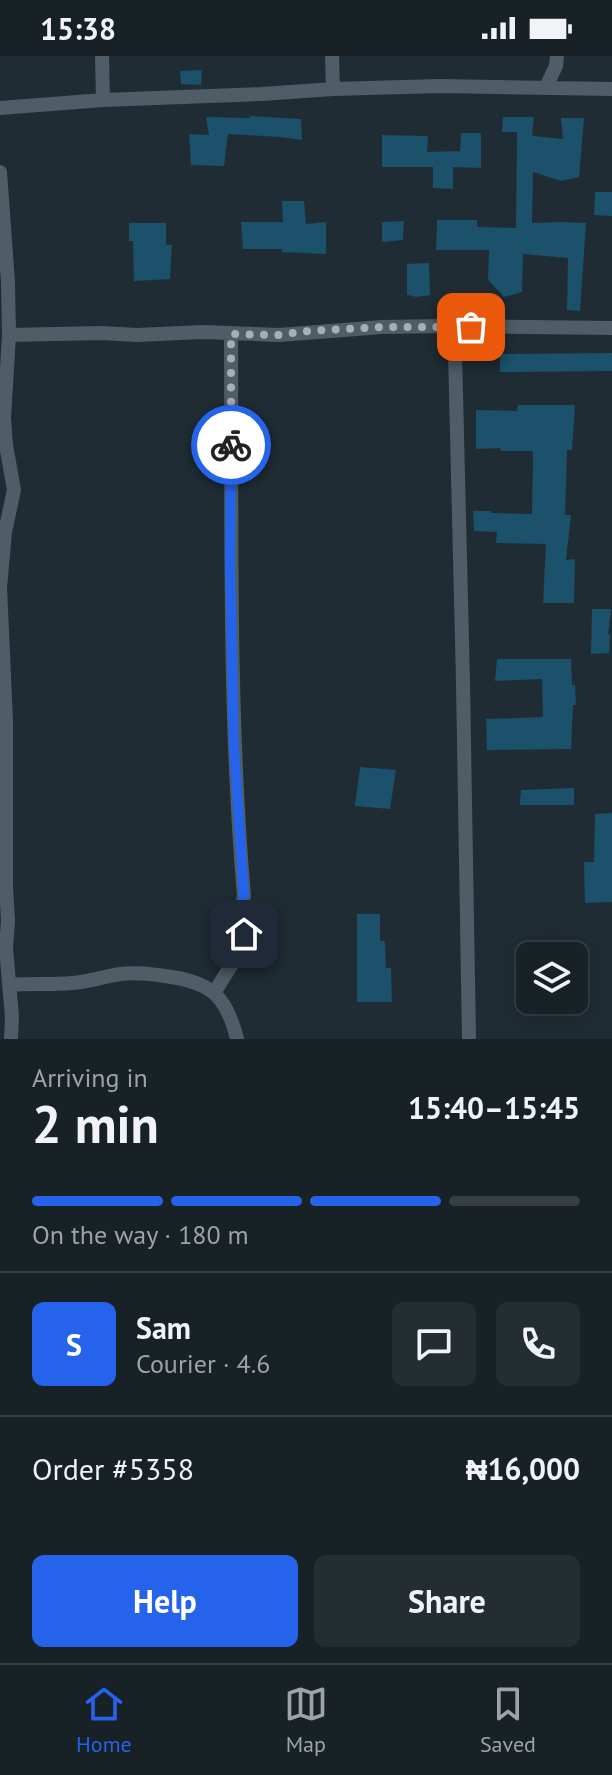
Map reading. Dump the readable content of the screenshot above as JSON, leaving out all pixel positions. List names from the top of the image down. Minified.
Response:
{"page":{"status":"15:38","heading":["2 min","Arriving in","15:40–15:45"],"panel":["Sam","Courier · 4.6","Order #5358","₦16,000"],"bar":"On the way · 180 m","round":"S","buttons":["Help","Share"],"tabs":["Home","Map","Saved"]}}
